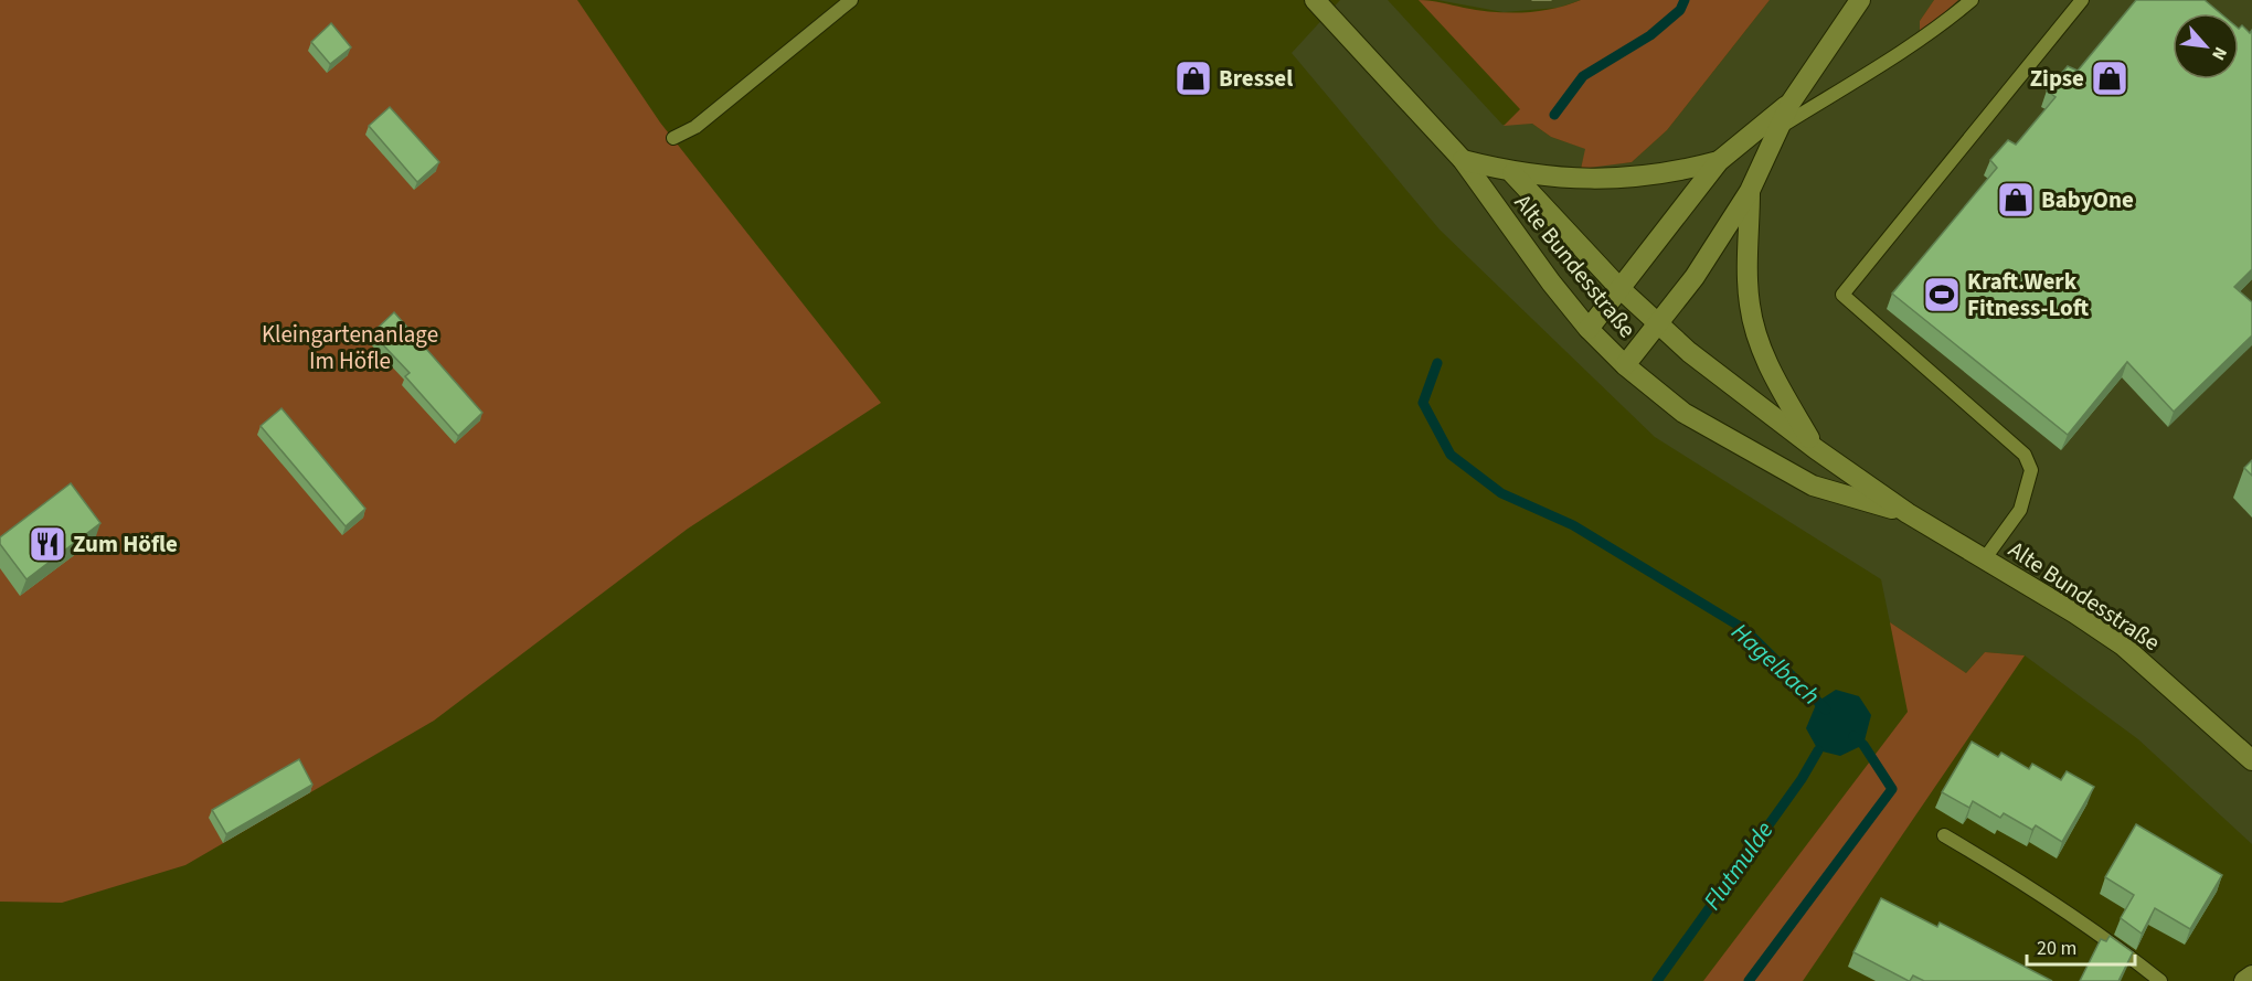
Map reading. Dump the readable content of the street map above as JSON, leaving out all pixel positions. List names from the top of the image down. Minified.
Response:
{"streets":{"street":["Alte Bundesstraße"]},"water":["Hagelbach","Flutmulde"],"parks":["Kleingartenanlage Im Höfle"],"places":{"shop":["Bressel","Zipse","BabyOne"],"sports":["Kraft.Werk Fitness-Loft"],"restaurant":["Zum Höfle"]},"scale_bar":"20 m","north":"bottom right"}
